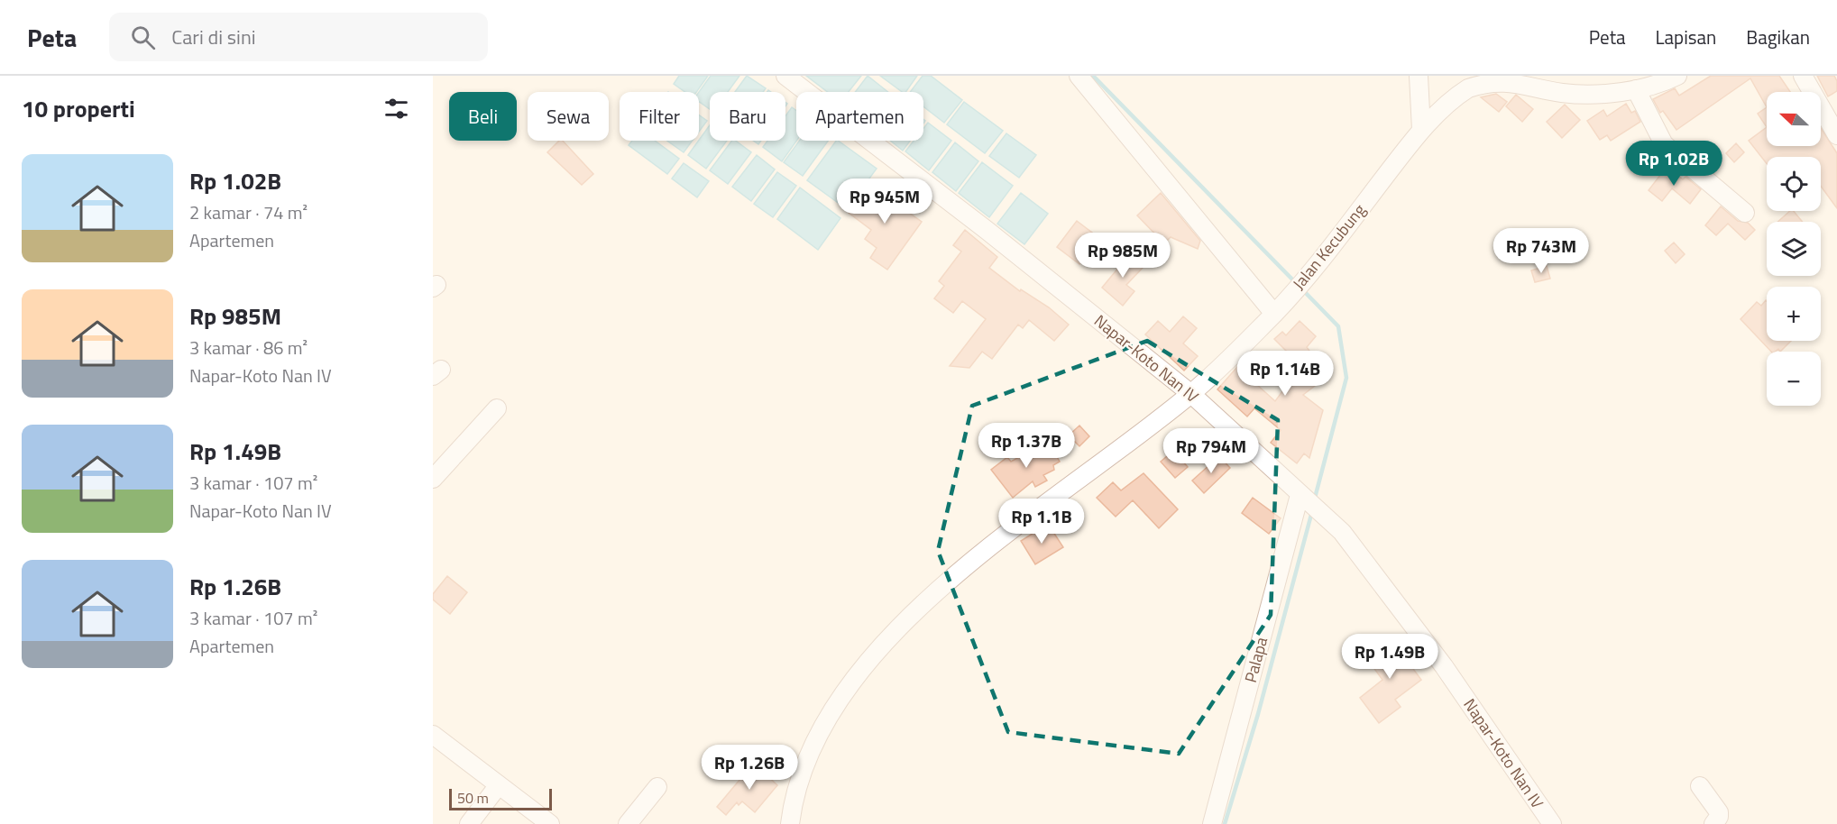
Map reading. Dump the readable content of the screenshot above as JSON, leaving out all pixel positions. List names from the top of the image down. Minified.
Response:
{"streets":{"street":["Jalan Kecubung","Napar-Koto Nan IV","Palapa"]},"crossings":[["Jalan Kecubung","Napar-Koto Nan IV"],["Napar-Koto Nan IV","Palapa"]],"scale_bar":"50 m","north":"left","page":{"header":"Peta","search":"Cari di sini","nav":["Peta","Lapisan","Bagikan"],"heading":"10 properti","map_buttons":["+","−"],"chip":["Beli","Sewa","Filter","Baru","Apartemen"],"list":[{"name":"Rp 1.02B","note":"2 kamar · 74 m² · Apartemen"},{"name":"Rp 985M","note":"3 kamar · 86 m² · Napar-Koto Nan IV"},{"name":"Rp 1.49B","note":"3 kamar · 107 m² · Napar-Koto Nan IV"},{"name":"Rp 1.26B","note":"3 kamar · 107 m² · Apartemen"}],"price":["Rp 1.02B","Rp 945M","Rp 743M","Rp 985M","Rp 1.14B","Rp 1.37B","Rp 794M","Rp 1.1B","Rp 1.49B","Rp 1.26B"],"scale":"50 m"}}
